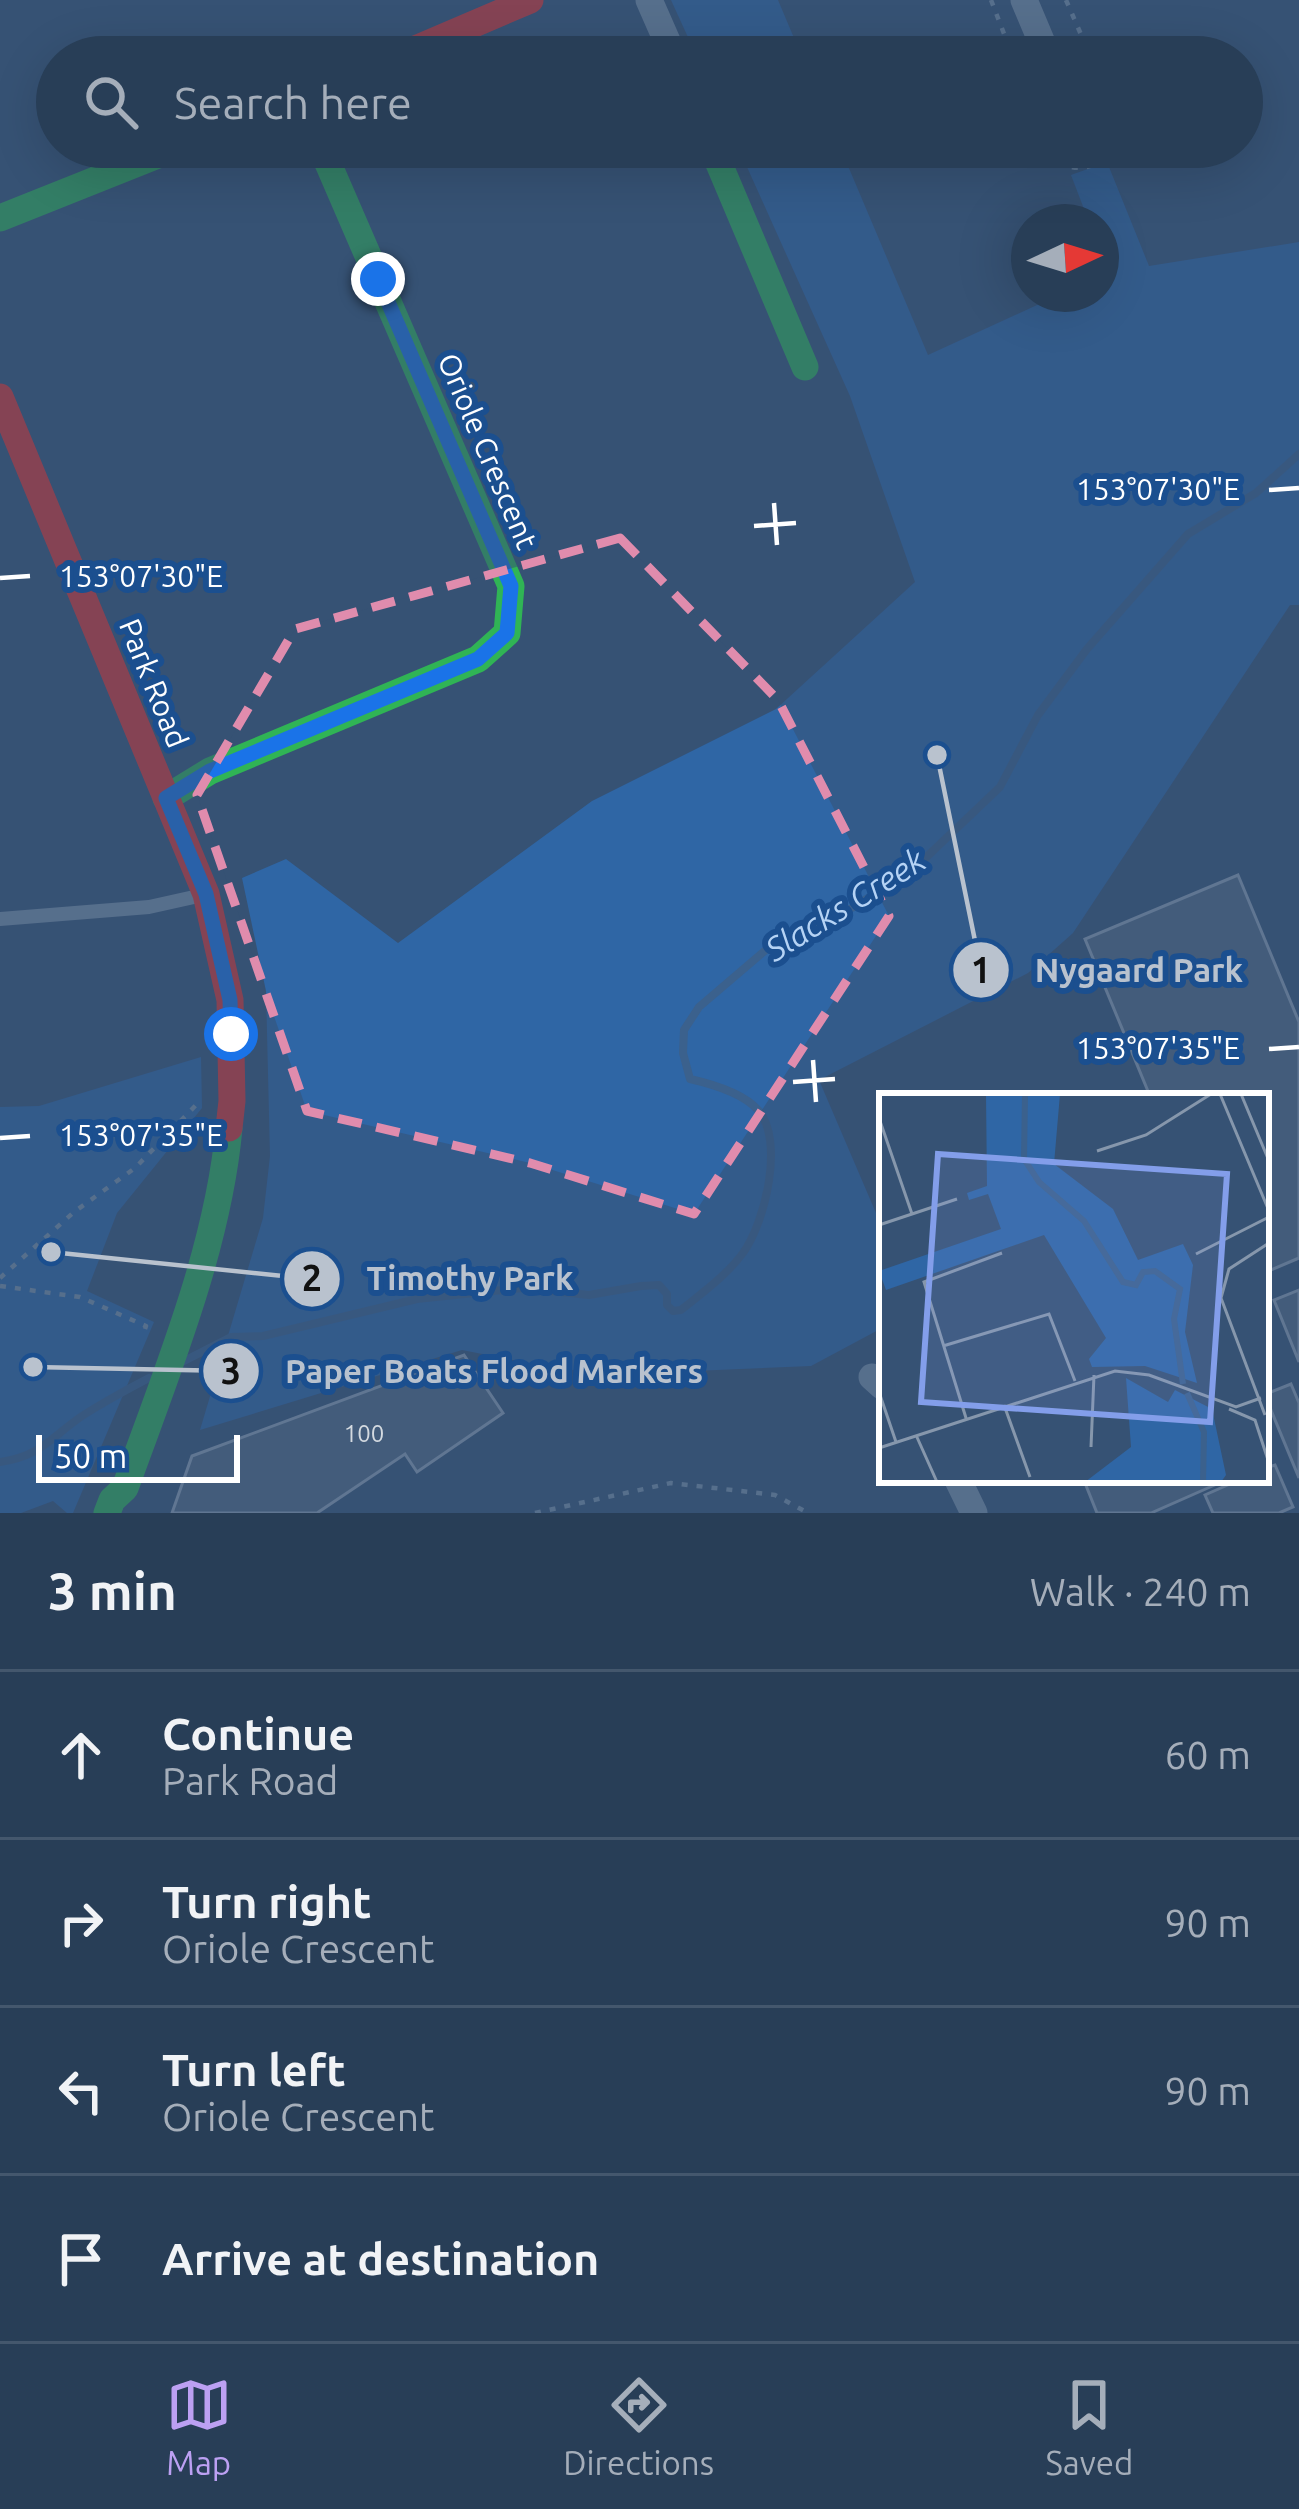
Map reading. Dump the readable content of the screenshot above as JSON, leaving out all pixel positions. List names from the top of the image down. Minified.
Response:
{"streets":{"street":["Oriole Crescent","Park Road"]},"crossings":[["Oriole Crescent","Park Road"]],"water":["Slacks Creek"],"places":["Nygaard Park","Timothy Park","Paper Boats Flood Markers"],"house_numbers":["100"],"scale_bar":"50 m","north":"right","page":{"search":"Search here","scale":"50 m","heading":["3 min","Walk · 240 m"],"list":[["Continue","Park Road","60 m"],["Turn right","Oriole Crescent","90 m"],["Turn left","Oriole Crescent","90 m"],"Arrive at destination"],"nav":["Map","Directions","Saved"]},"coordinates":["153°07'30\"E","153°07'35\"E"]}
